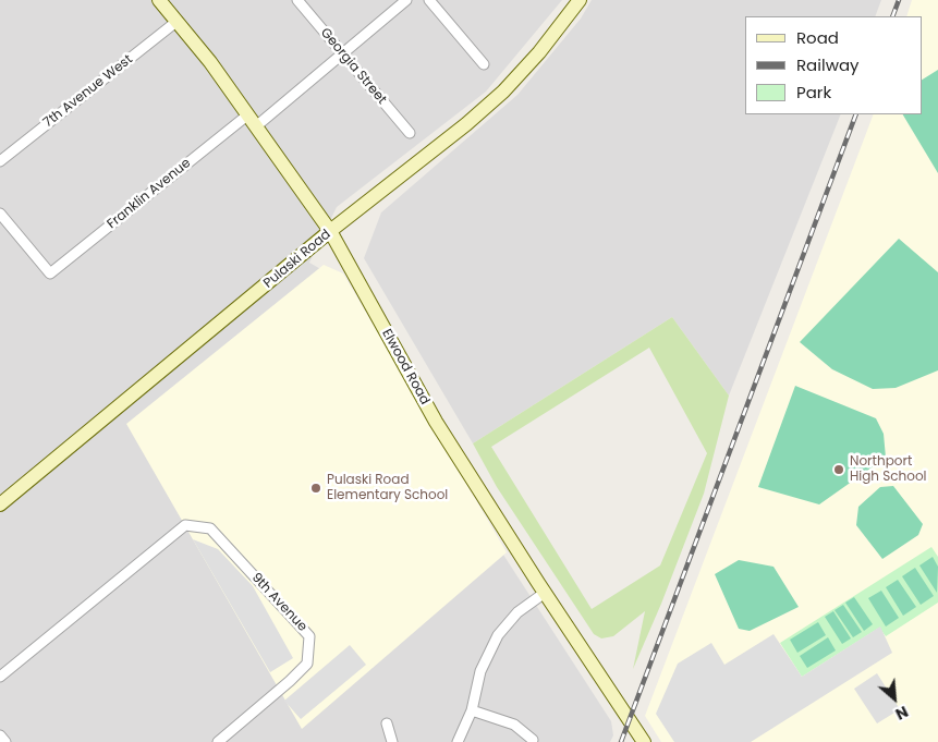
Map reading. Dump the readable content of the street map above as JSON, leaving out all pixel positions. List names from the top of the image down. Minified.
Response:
{"streets":{"main road":["Pulaski Road","Elwood Road"],"street":["Georgia Street","7th Avenue West","Franklin Avenue","9th Avenue"]},"crossings":[["Georgia Street","Franklin Avenue"],["7th Avenue West","Elwood Road"],["Franklin Avenue","Elwood Road"],["Pulaski Road","Elwood Road"]],"places":["Northport High School","Pulaski Road Elementary School"],"legend":["Road","Railway","Park"],"north":"bottom right"}
